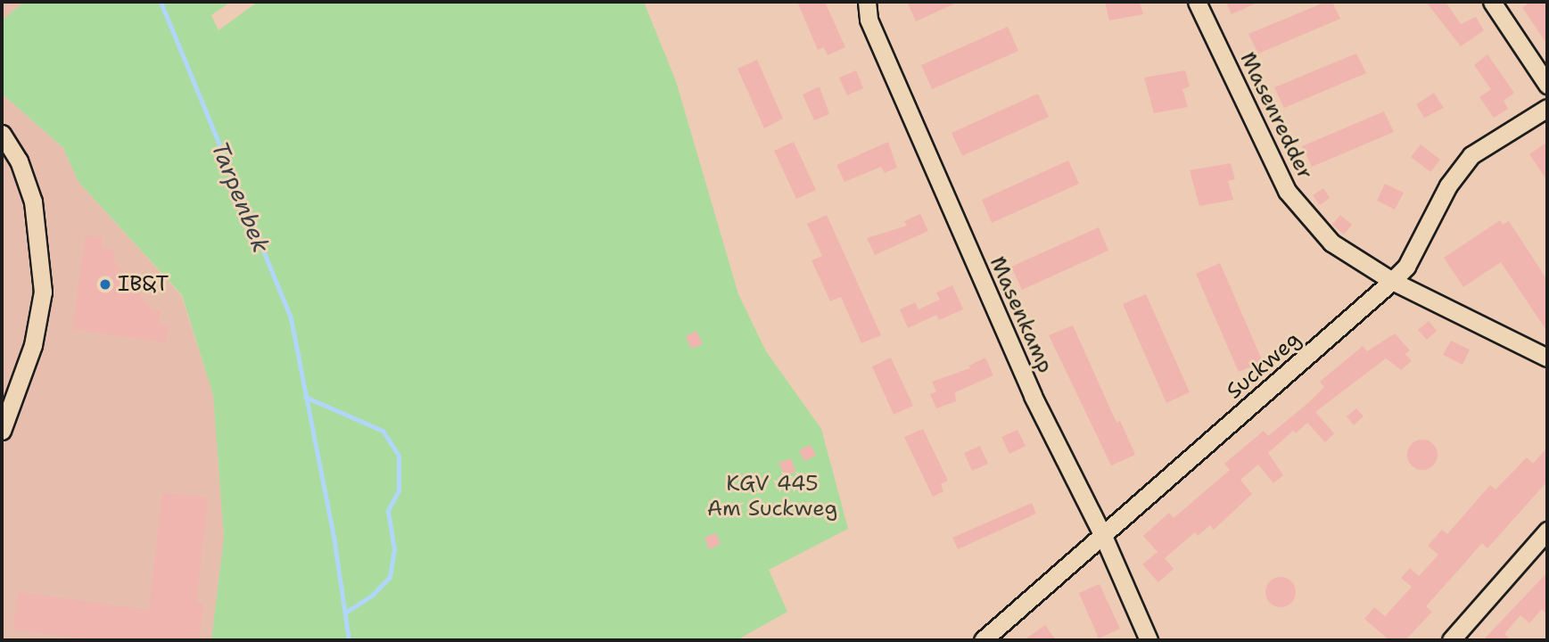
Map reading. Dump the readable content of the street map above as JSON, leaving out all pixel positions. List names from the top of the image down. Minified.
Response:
{"streets":{"street":["Masenredder","Masenkamp","Suckweg"]},"crossings":[["Masenredder","Suckweg"],["Masenkamp","Suckweg"]],"water":["Tarpenbek"],"parks":["KGV 445 Am Suckweg"],"places":["IB&T"]}
